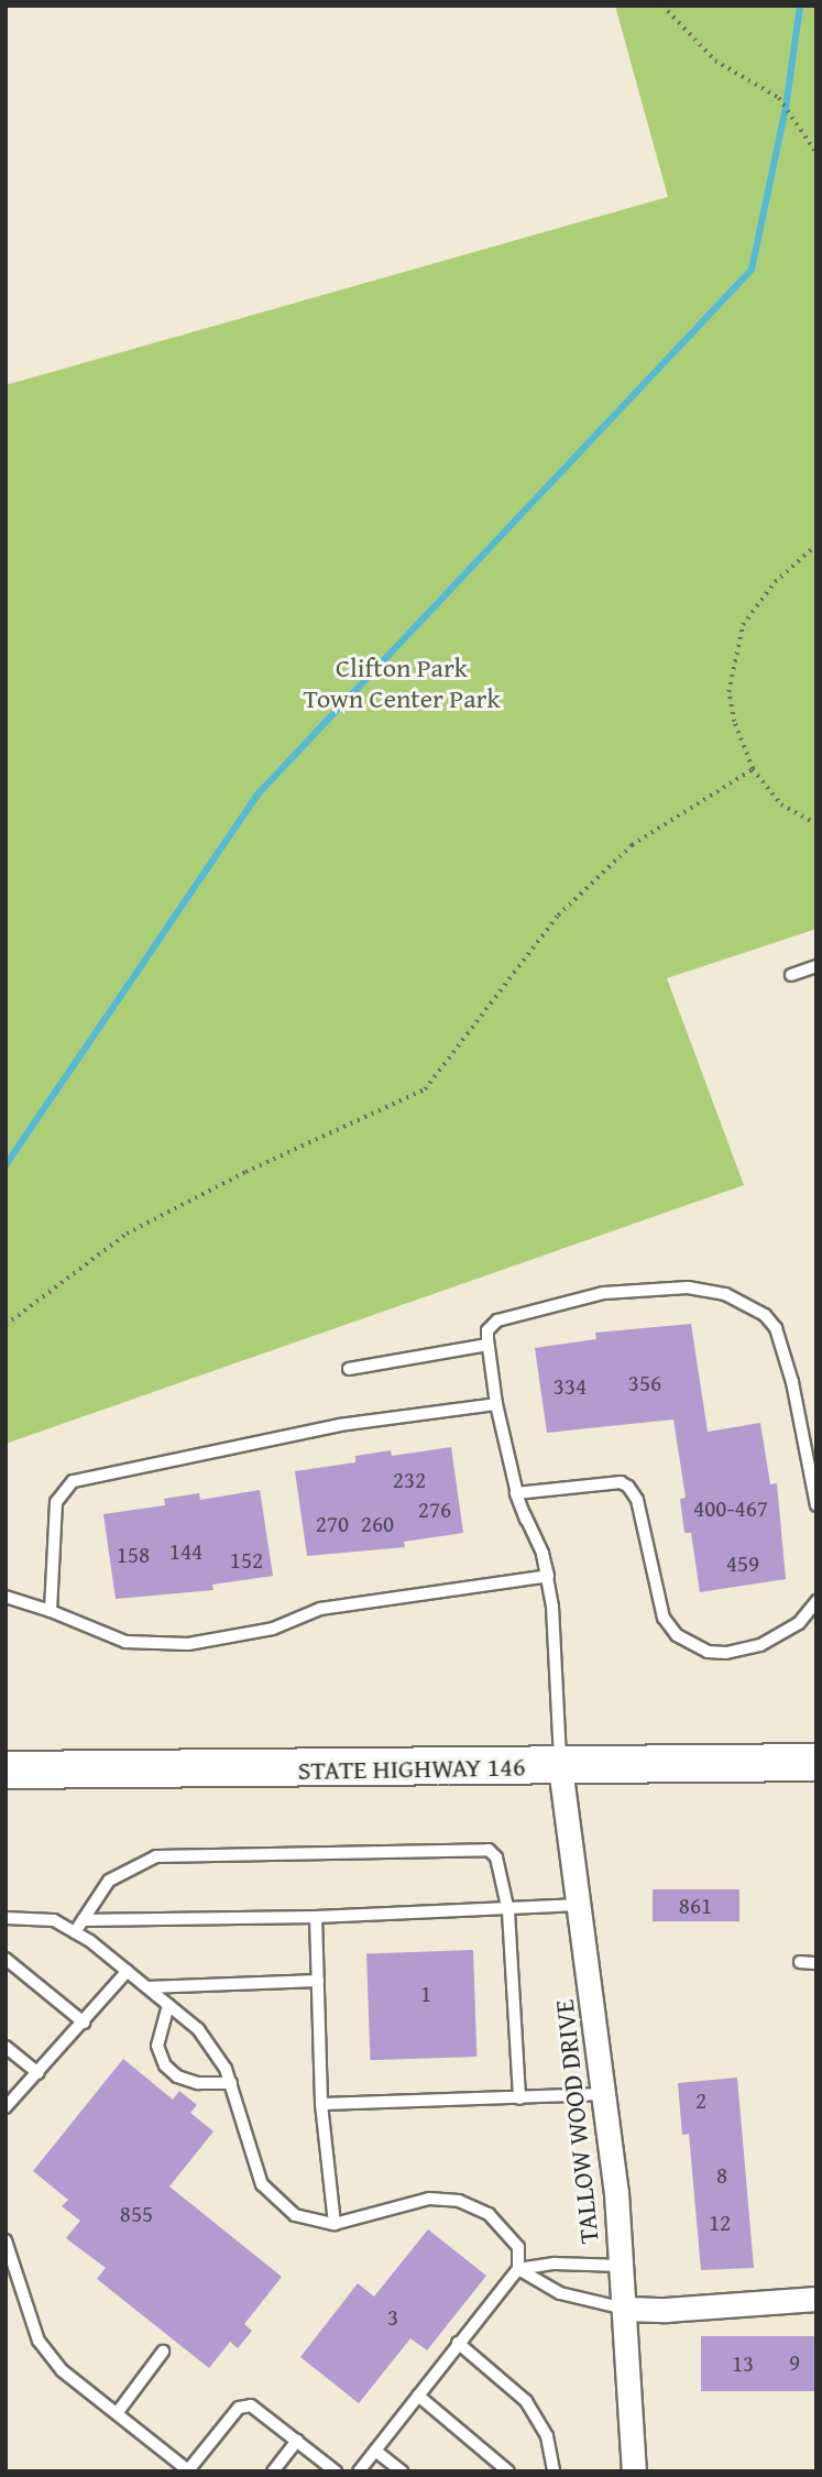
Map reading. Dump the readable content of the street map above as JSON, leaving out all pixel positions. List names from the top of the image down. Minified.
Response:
{"streets":{"main road":["STATE HIGHWAY 146"],"street":["TALLOW WOOD DRIVE"]},"crossings":[["STATE HIGHWAY 146","TALLOW WOOD DRIVE"]],"parks":["Clifton Park Town Center Park"],"house_numbers":["356","334","232","400-467","276","270","260","144","158","152","459","861","1","2","8","855","12","3","9","13"]}
